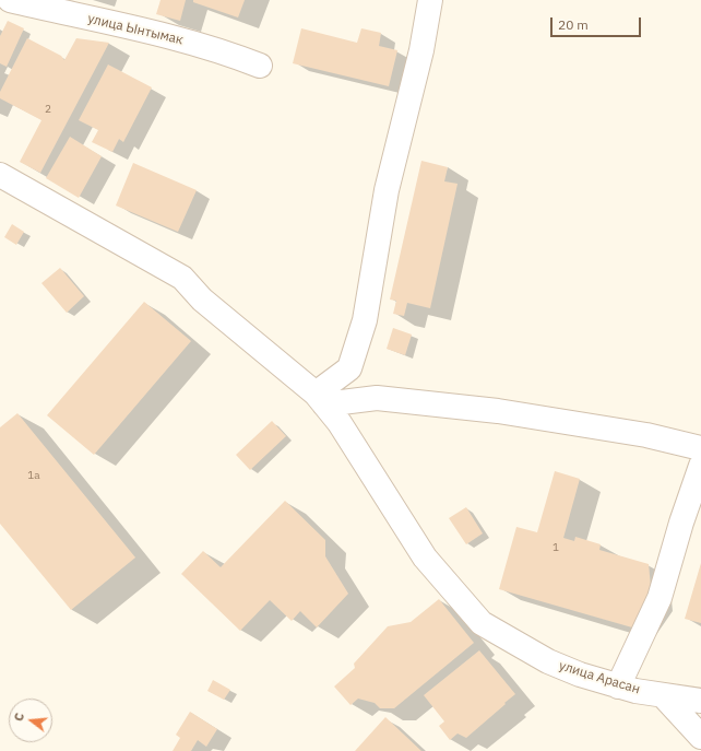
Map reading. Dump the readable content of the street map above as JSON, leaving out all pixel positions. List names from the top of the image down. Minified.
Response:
{"streets":{"street":["улица Ынтымак","улица Арасан"]},"house_numbers":["2","1а","1"],"scale_bar":"20 m","north":"left"}
